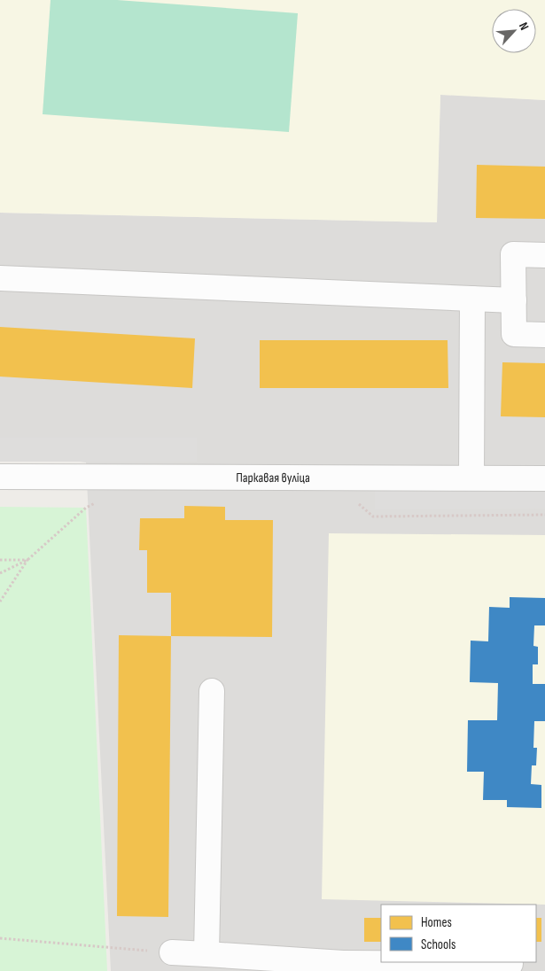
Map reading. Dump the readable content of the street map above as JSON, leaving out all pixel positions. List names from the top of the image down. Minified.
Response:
{"streets":{"street":["Паркавая вуліца"]},"legend":["Homes","Schools"],"north":"top right"}
